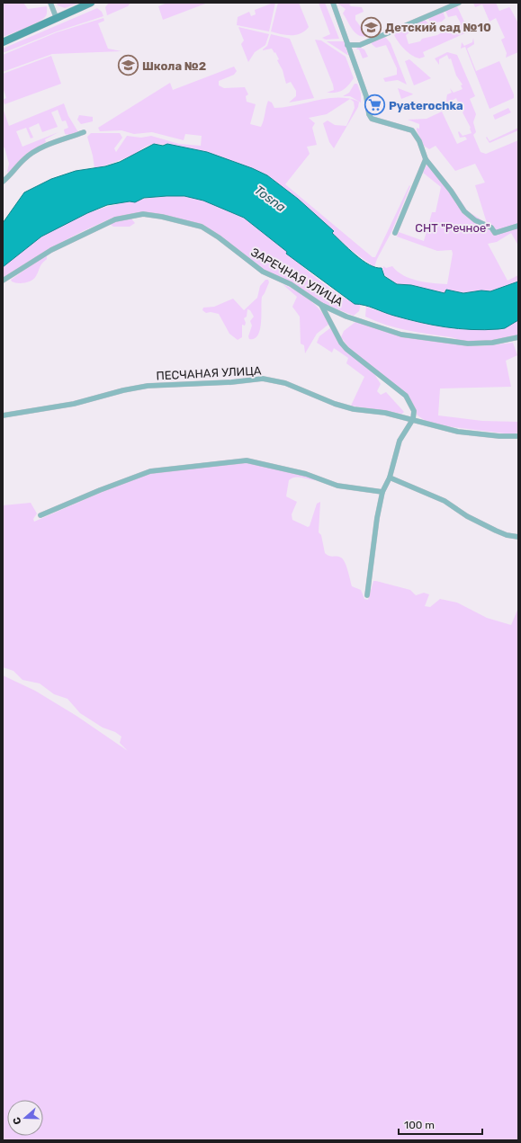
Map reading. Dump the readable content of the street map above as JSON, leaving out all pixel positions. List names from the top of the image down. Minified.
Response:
{"streets":{"street":["ЗАРЕЧНАЯ УЛИЦА","ПЕСЧАНАЯ УЛИЦА"]},"water":["Tosna"],"parks":["СНТ \"Речное\""],"places":{"school or university":["Детский сад №10","Школа №2"],"supermarket":["Pyaterochka"]},"scale_bar":"100 m","north":"left"}
